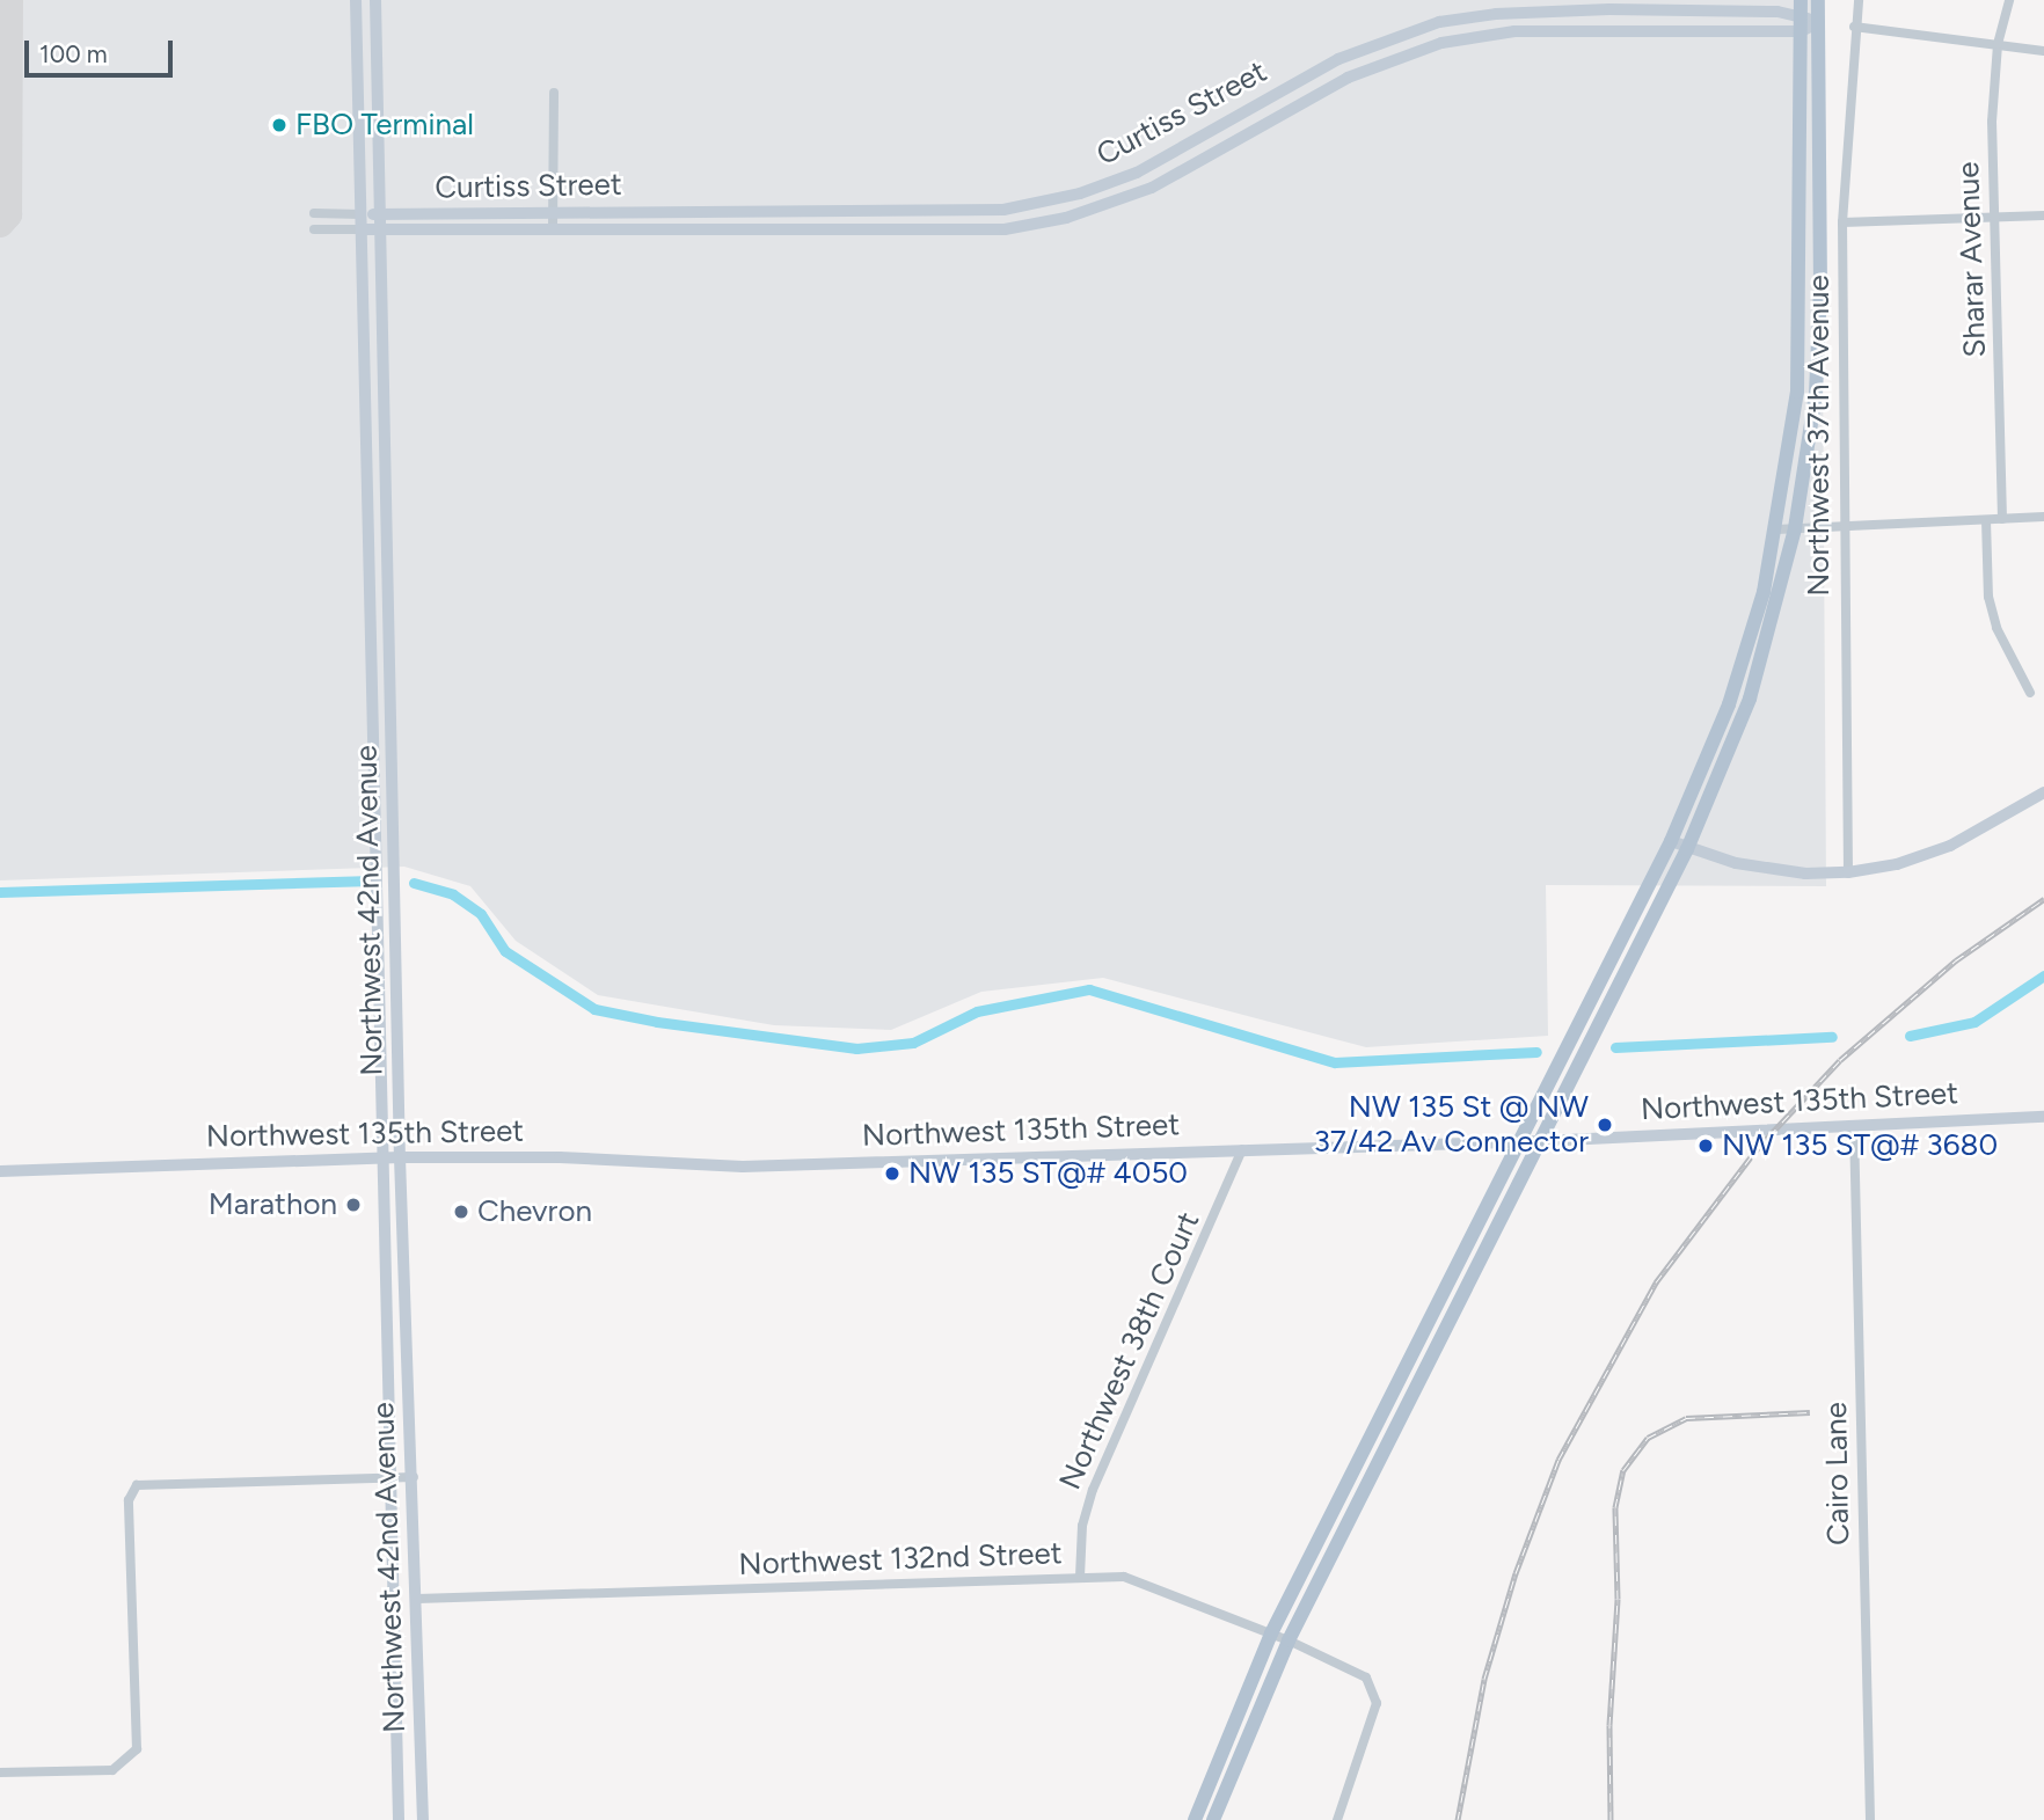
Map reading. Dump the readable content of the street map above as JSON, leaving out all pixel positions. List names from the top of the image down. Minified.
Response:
{"streets":{"street":["Curtiss Street","Sharar Avenue","Northwest 37th Avenue","Northwest 42nd Avenue","Northwest 135th Street","Northwest 38th Court","Cairo Lane","Northwest 132nd Street"]},"crossings":[["Curtiss Street","Northwest 42nd Avenue"],["Northwest 42nd Avenue","Northwest 135th Street"],["Northwest 42nd Avenue","Northwest 132nd Street"],["Northwest 135th Street","Northwest 38th Court"],["Northwest 135th Street","Cairo Lane"],["Northwest 38th Court","Northwest 132nd Street"]],"places":["FBO Terminal","NW 135 St @ NW 37/42 Av Connector","NW 135 ST@# 3680","NW 135 ST@# 4050","Marathon","Chevron"],"scale_bar":"100 m"}
